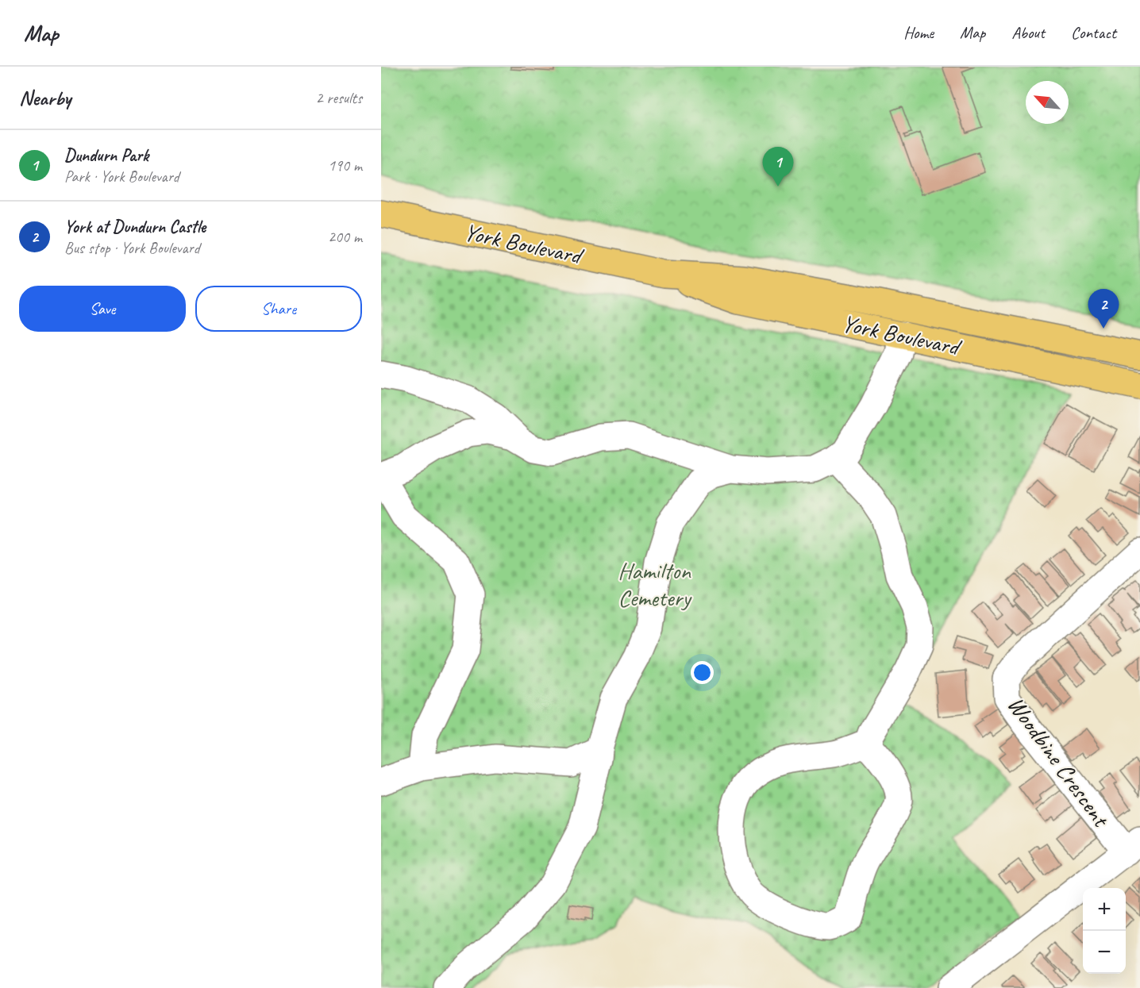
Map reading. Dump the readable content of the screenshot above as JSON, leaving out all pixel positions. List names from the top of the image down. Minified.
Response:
{"streets":{"main road":["York Boulevard"],"street":["Woodbine Crescent"]},"parks":["Hamilton Cemetery"],"north":"top left","page":{"header":"Map","nav":["Home","Map","About","Contact"],"heading":["Nearby","2 results"],"list":[{"mark":"1","name":"Dundurn Park","note":"Park · York Boulevard","value":"190 m"},{"mark":"2","name":"York at Dundurn Castle","note":"Bus stop · York Boulevard","value":"200 m"}],"pins":["1","2"],"buttons":["Save","Share"],"map_buttons":["+","−"]}}
